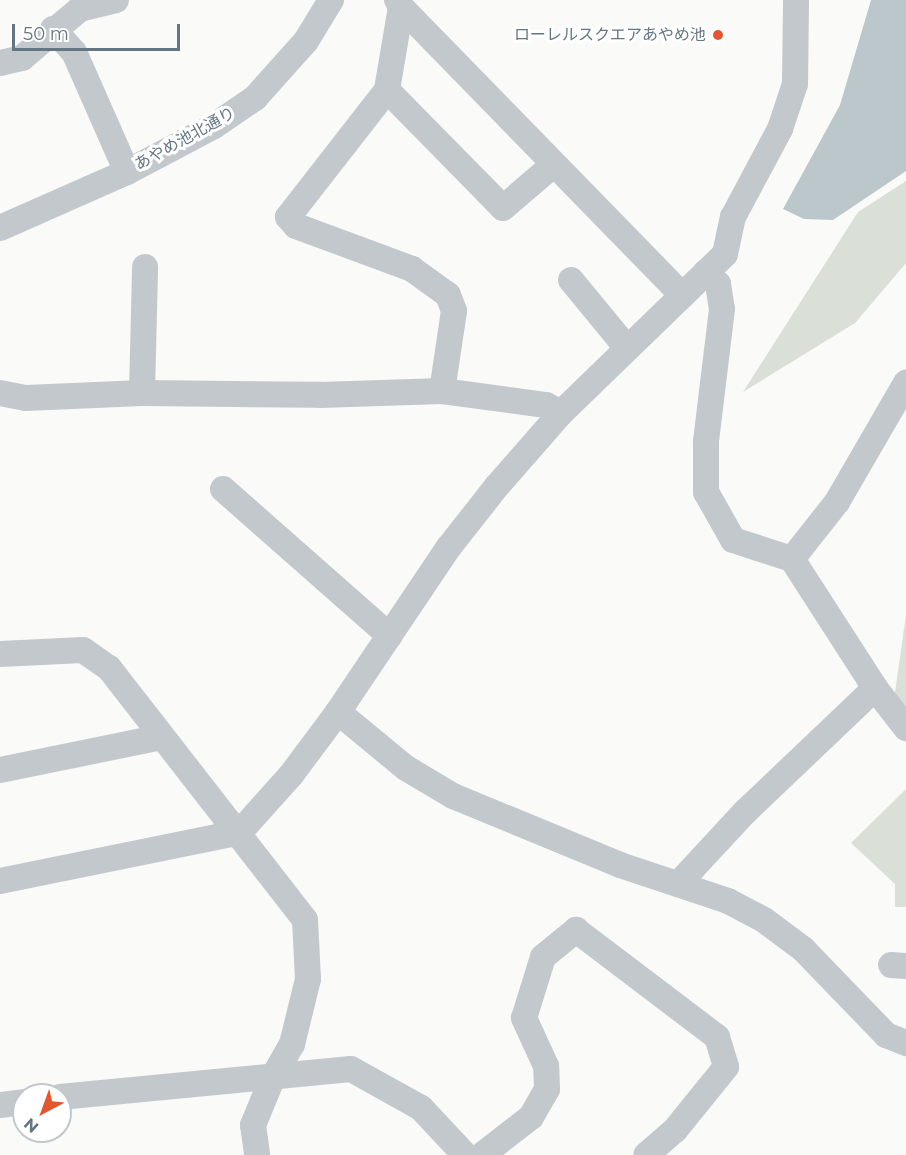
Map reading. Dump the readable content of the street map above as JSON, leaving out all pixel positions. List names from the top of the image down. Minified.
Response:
{"streets":{"street":["あやめ池北通り"]},"places":["ローレルスクエアあやめ池"],"scale_bar":"50 m","north":"bottom left"}
